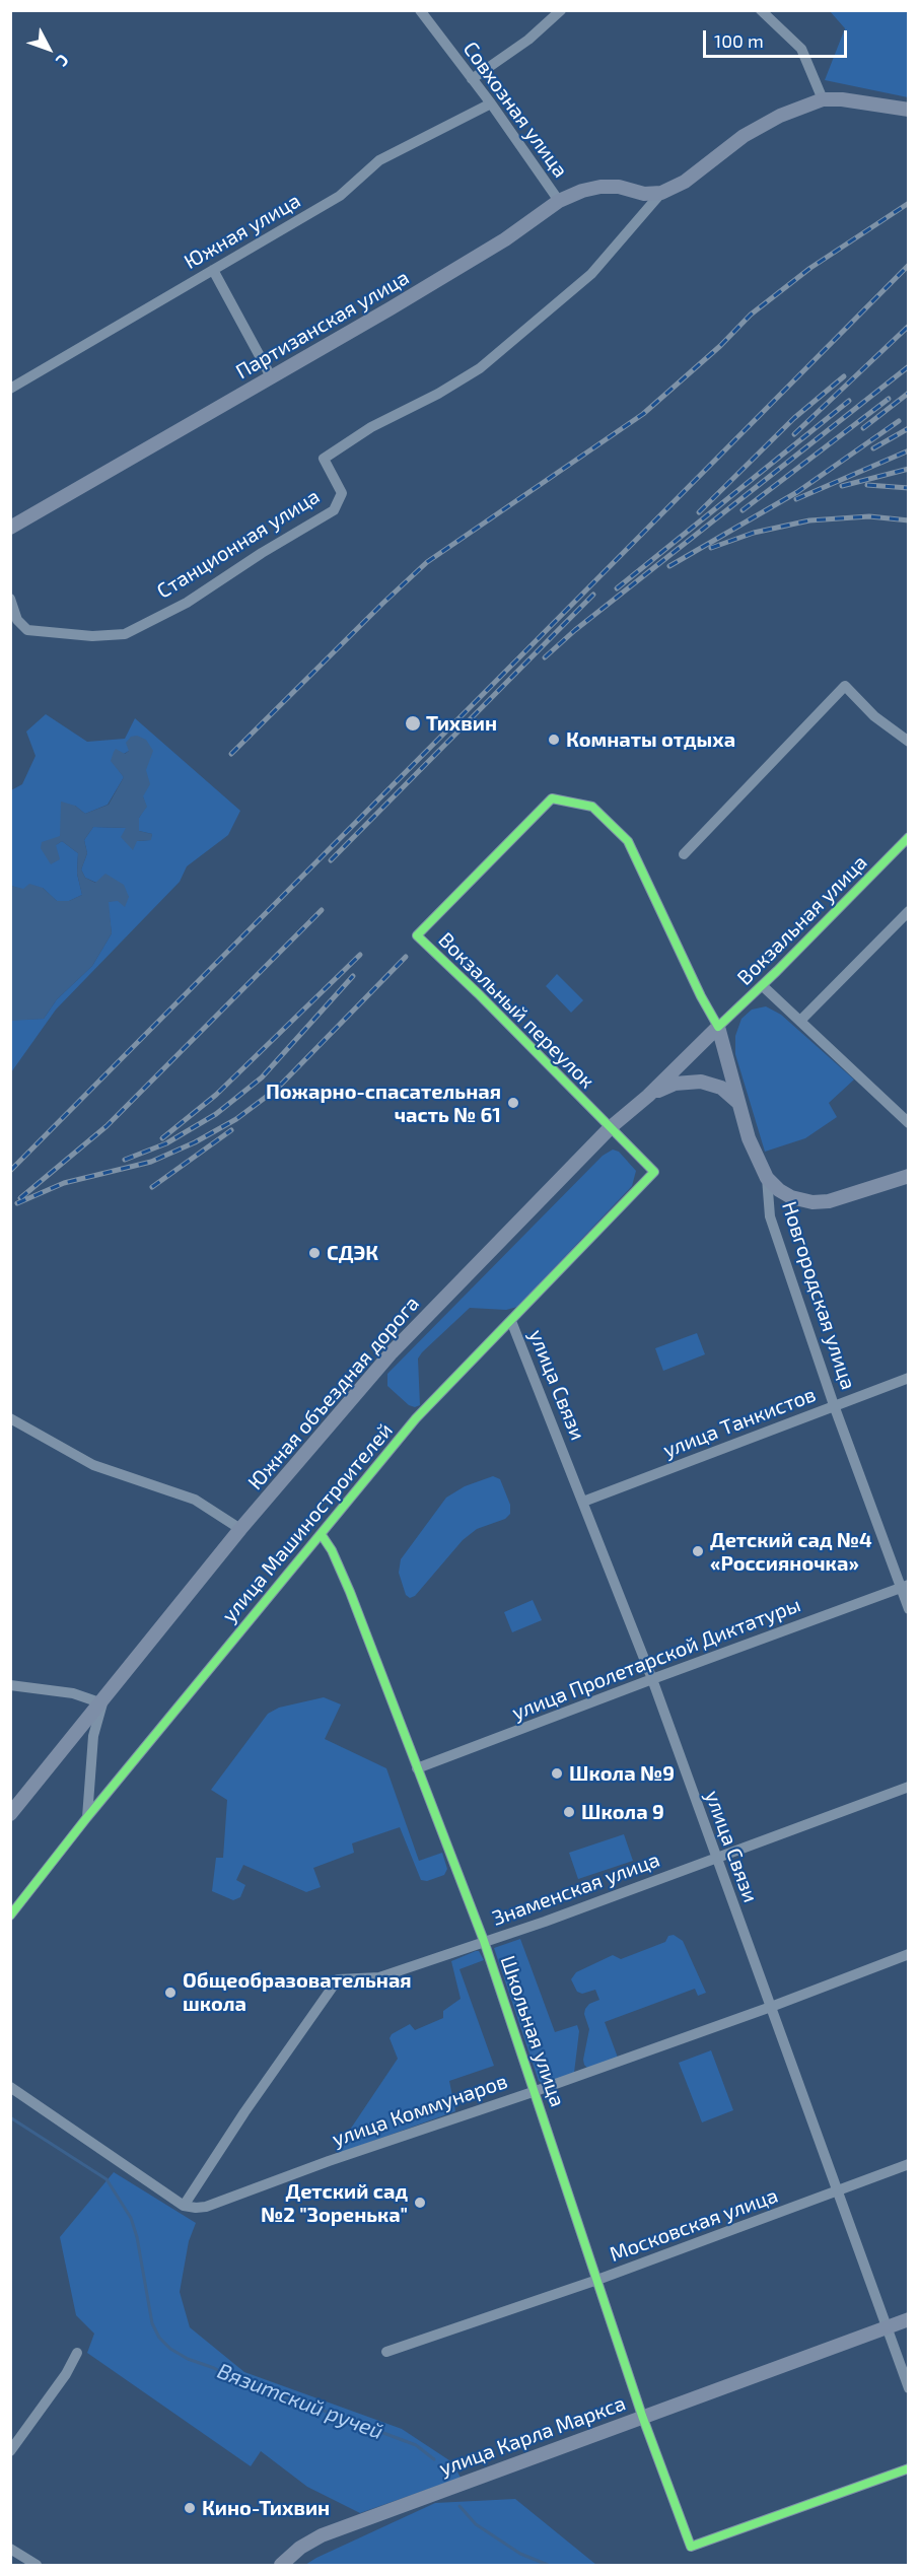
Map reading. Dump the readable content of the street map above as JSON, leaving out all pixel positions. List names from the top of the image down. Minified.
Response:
{"streets":{"main road":["Партизанская улица","Станционная улица","Новгородская улица","Южная объездная дорога","улица Карла Маркса"],"street":["Совхозная улица","Южная улица","Вокзальная улица","Вокзальный переулок","улица Связи","улица Танкистов","улица Машиностроителей","улица Пролетарской Диктатуры","Знаменская улица","Школьная улица","улица Коммунаров","Московская улица"]},"crossings":[["Совхозная улица","Южная улица"],["Совхозная улица","Партизанская улица"],["Партизанская улица","Станционная улица"],["Вокзальная улица","Новгородская улица"],["Вокзальная улица","Южная объездная дорога"],["Вокзальный переулок","Новгородская улица"],["Вокзальный переулок","Южная объездная дорога"],["Вокзальный переулок","улица Машиностроителей"],["Новгородская улица","Южная объездная дорога"],["Новгородская улица","улица Танкистов"],["Новгородская улица","улица Пролетарской Диктатуры"],["улица Связи","улица Танкистов"],["улица Связи","улица Машиностроителей"],["улица Связи","улица Пролетарской Диктатуры"],["улица Связи","Знаменская улица"],["улица Связи","улица Коммунаров"],["улица Связи","Московская улица"],["улица Связи","улица Карла Маркса"],["улица Машиностроителей","Школьная улица"],["улица Пролетарской Диктатуры","Школьная улица"],["Знаменская улица","Школьная улица"],["Знаменская улица","улица Коммунаров"],["Школьная улица","улица Коммунаров"],["Школьная улица","Московская улица"],["Школьная улица","улица Карла Маркса"]],"water":["Вязитский ручей"],"places":["Тихвин","Комнаты отдыха","Пожарно-спасательная часть № 61","СДЭК","Детский сад №4 «Россияночка»","Школа №9","Школа 9","Общеобразовательная школа","Детский сад №2 \"Зоренька\"","Кино-Тихвин"],"scale_bar":"100 m","north":"bottom right"}
